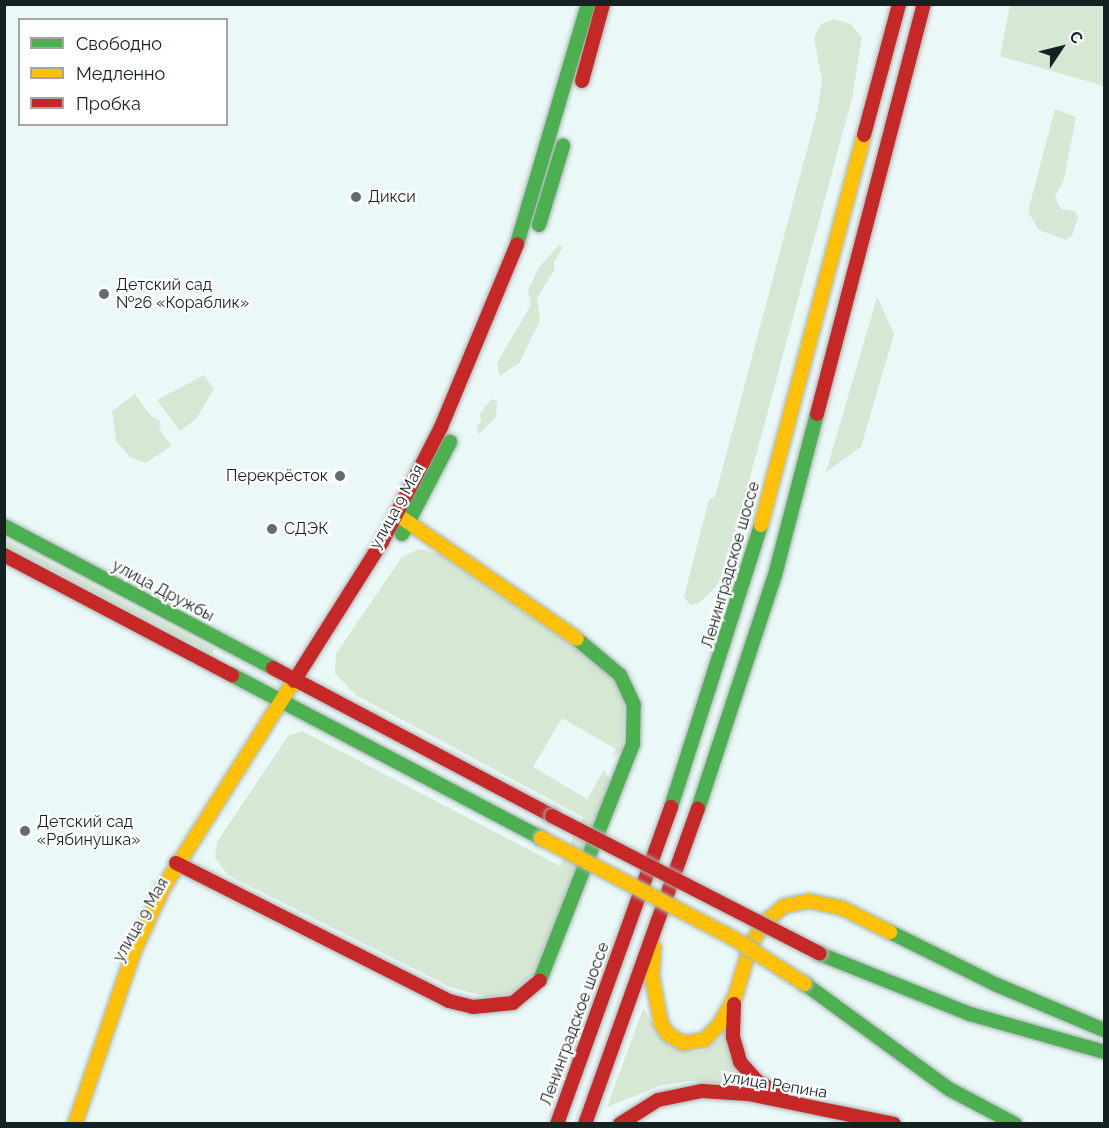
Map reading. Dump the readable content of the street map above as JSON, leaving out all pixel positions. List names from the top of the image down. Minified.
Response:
{"streets":{"main road":["улица 9 Мая","Ленинградское шоссе","улица Дружбы","улица Репина"]},"crossings":[["улица 9 Мая","улица Дружбы"]],"places":["Дикси","Детский сад №26 «Кораблик»","Перекрёсток","СДЭК","Детский сад «Рябинушка»"],"legend":["Свободно","Медленно","Пробка"],"north":"top right"}
